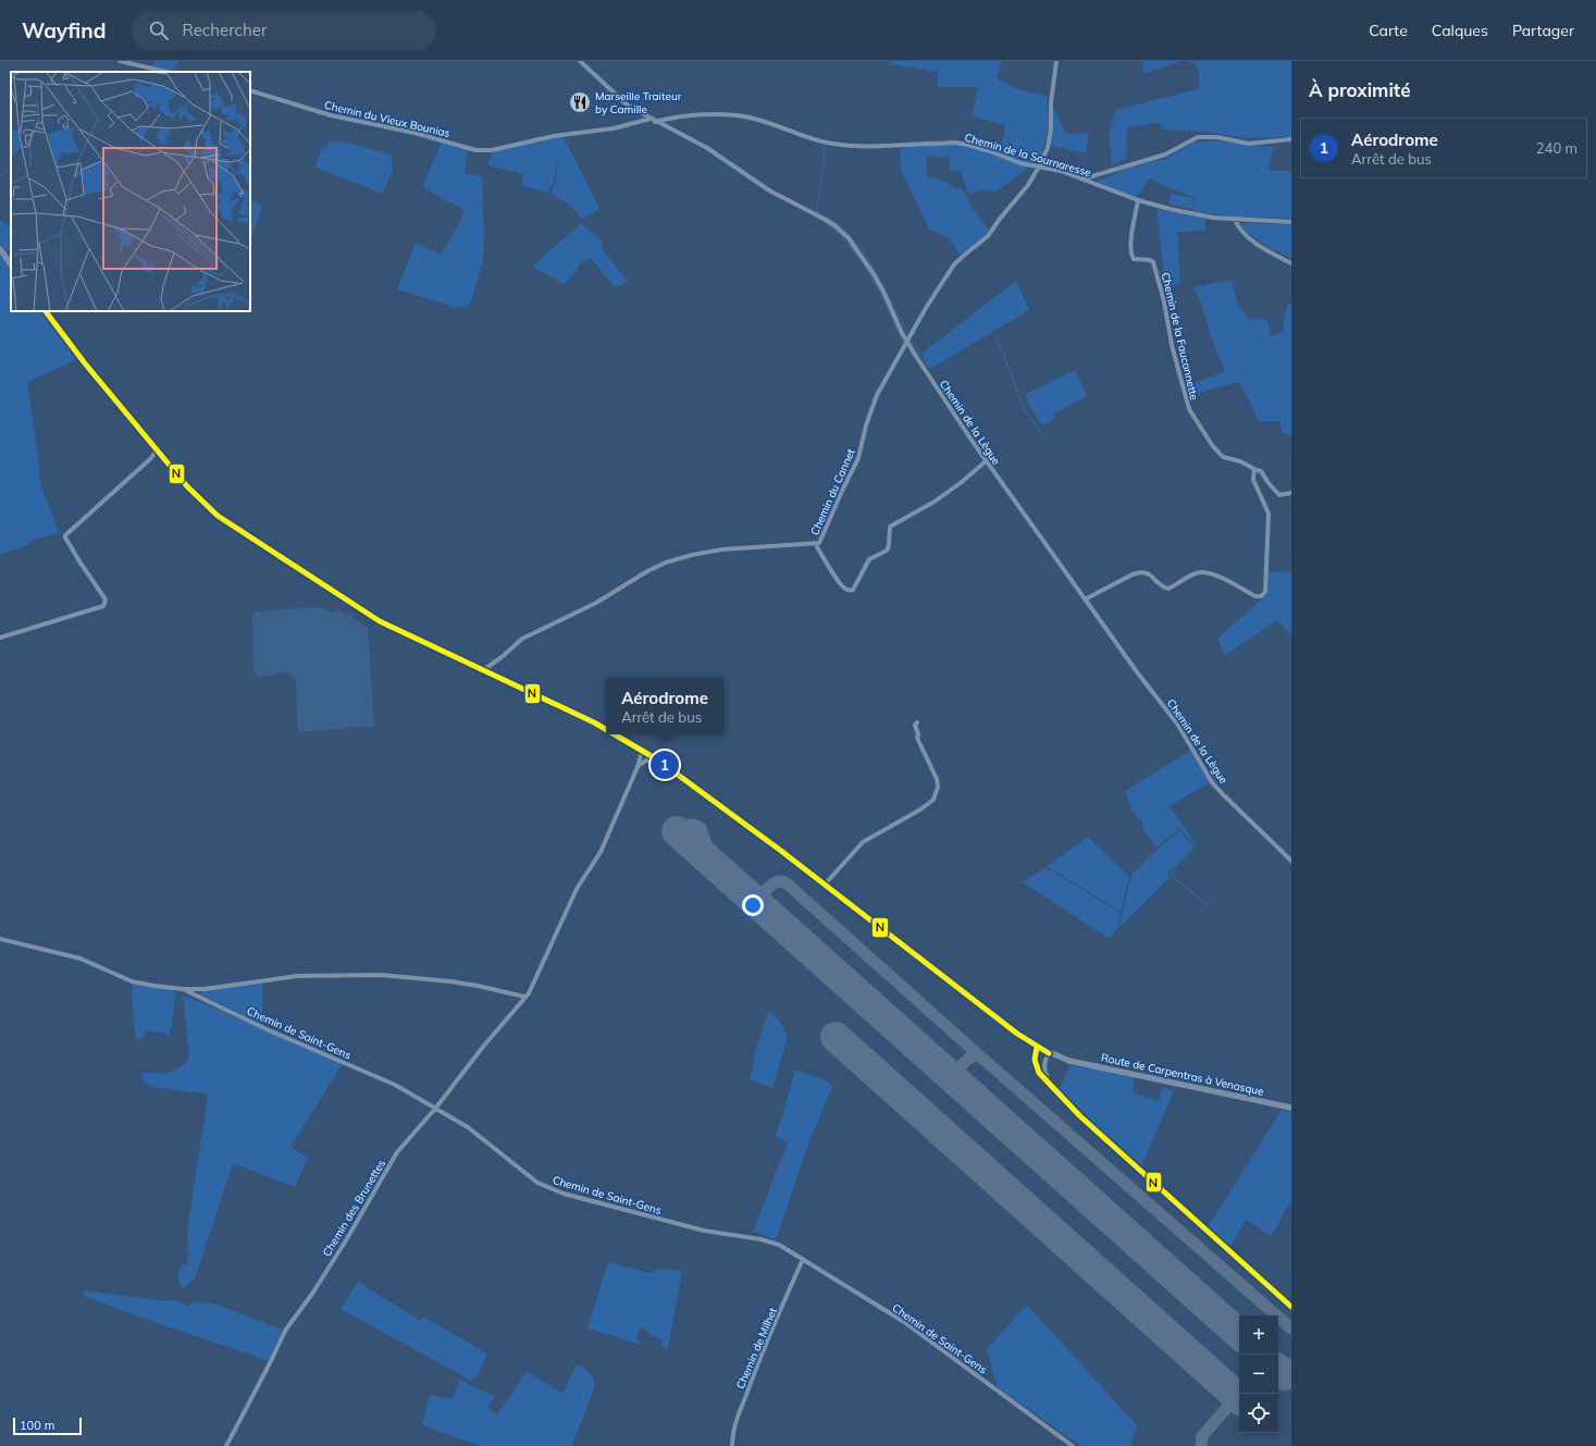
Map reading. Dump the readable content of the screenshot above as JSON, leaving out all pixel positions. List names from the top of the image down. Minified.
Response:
{"streets":{"main road":["Route de Carpentras à Venasque"],"street":["Chemin du Vieux Bounias","Chemin de la Sournaresse","Chemin de la Fauconnette","Chemin de la Lègue","Chemin du Cannet","Chemin de Saint-Gens","Chemin des Brunettes","Chemin de Milhet"]},"crossings":[["Chemin du Vieux Bounias","Chemin de la Sournaresse"],["Chemin du Vieux Bounias","Chemin de la Lègue"],["Chemin de la Sournaresse","Chemin de la Fauconnette"],["Chemin de la Sournaresse","Chemin de la Lègue"],["Chemin de la Sournaresse","Chemin du Cannet"],["Chemin de la Lègue","Chemin du Cannet"],["Chemin du Cannet","Route de Carpentras à Venasque"],["Chemin de Saint-Gens","Chemin des Brunettes"],["Chemin de Saint-Gens","Chemin de Milhet"],["Route de Carpentras à Venasque","Chemin des Brunettes"]],"places":{"restaurant":["Marseille Traiteur by Camille"]},"lines":["transit line N"],"scale_bar":"100 m","page":{"header":"Wayfind","search":"Rechercher","nav":["Carte","Calques","Partager"],"heading":"À proximité","list":[{"mark":"1","name":"Aérodrome","note":"Arrêt de bus","value":"240 m"}],"popup":["Aérodrome","Arrêt de bus"],"pins":"1","map_buttons":["+","−"],"scale":"100 m"}}
